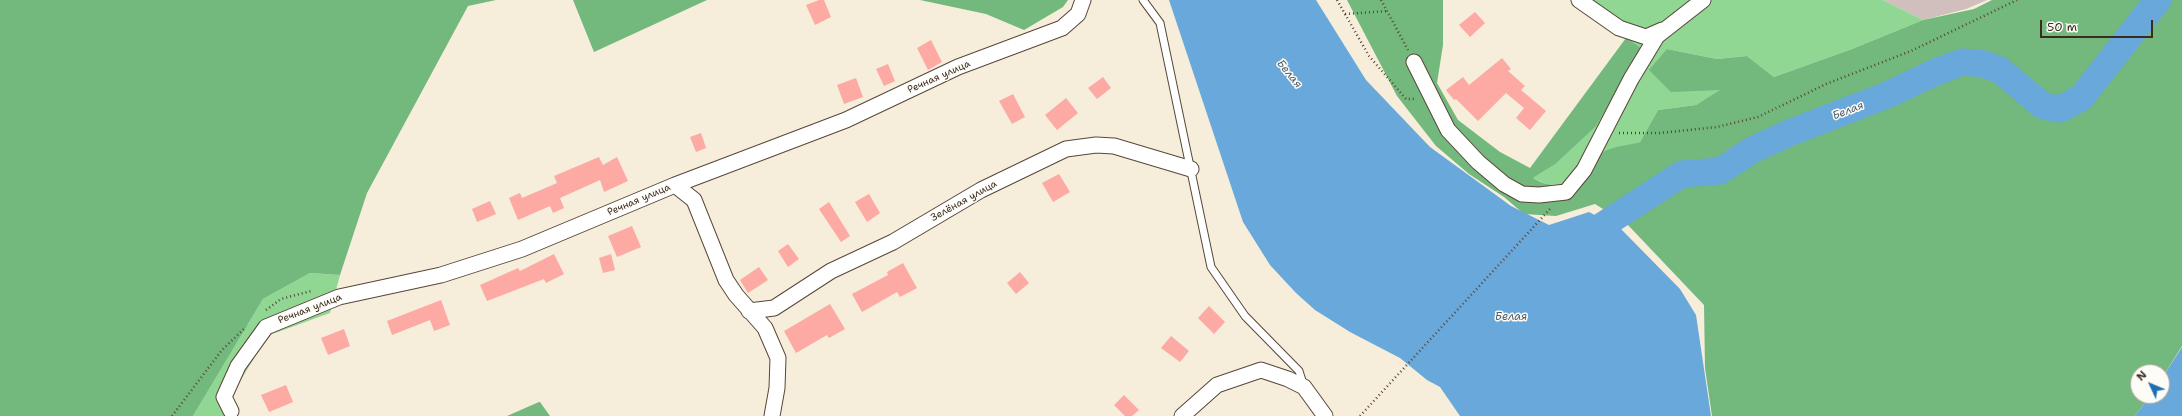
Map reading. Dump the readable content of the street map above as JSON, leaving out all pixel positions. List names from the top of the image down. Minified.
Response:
{"streets":{"street":["Речная улица","Зелёная улица"]},"water":["Белая"],"scale_bar":"50 m","north":"top left"}
